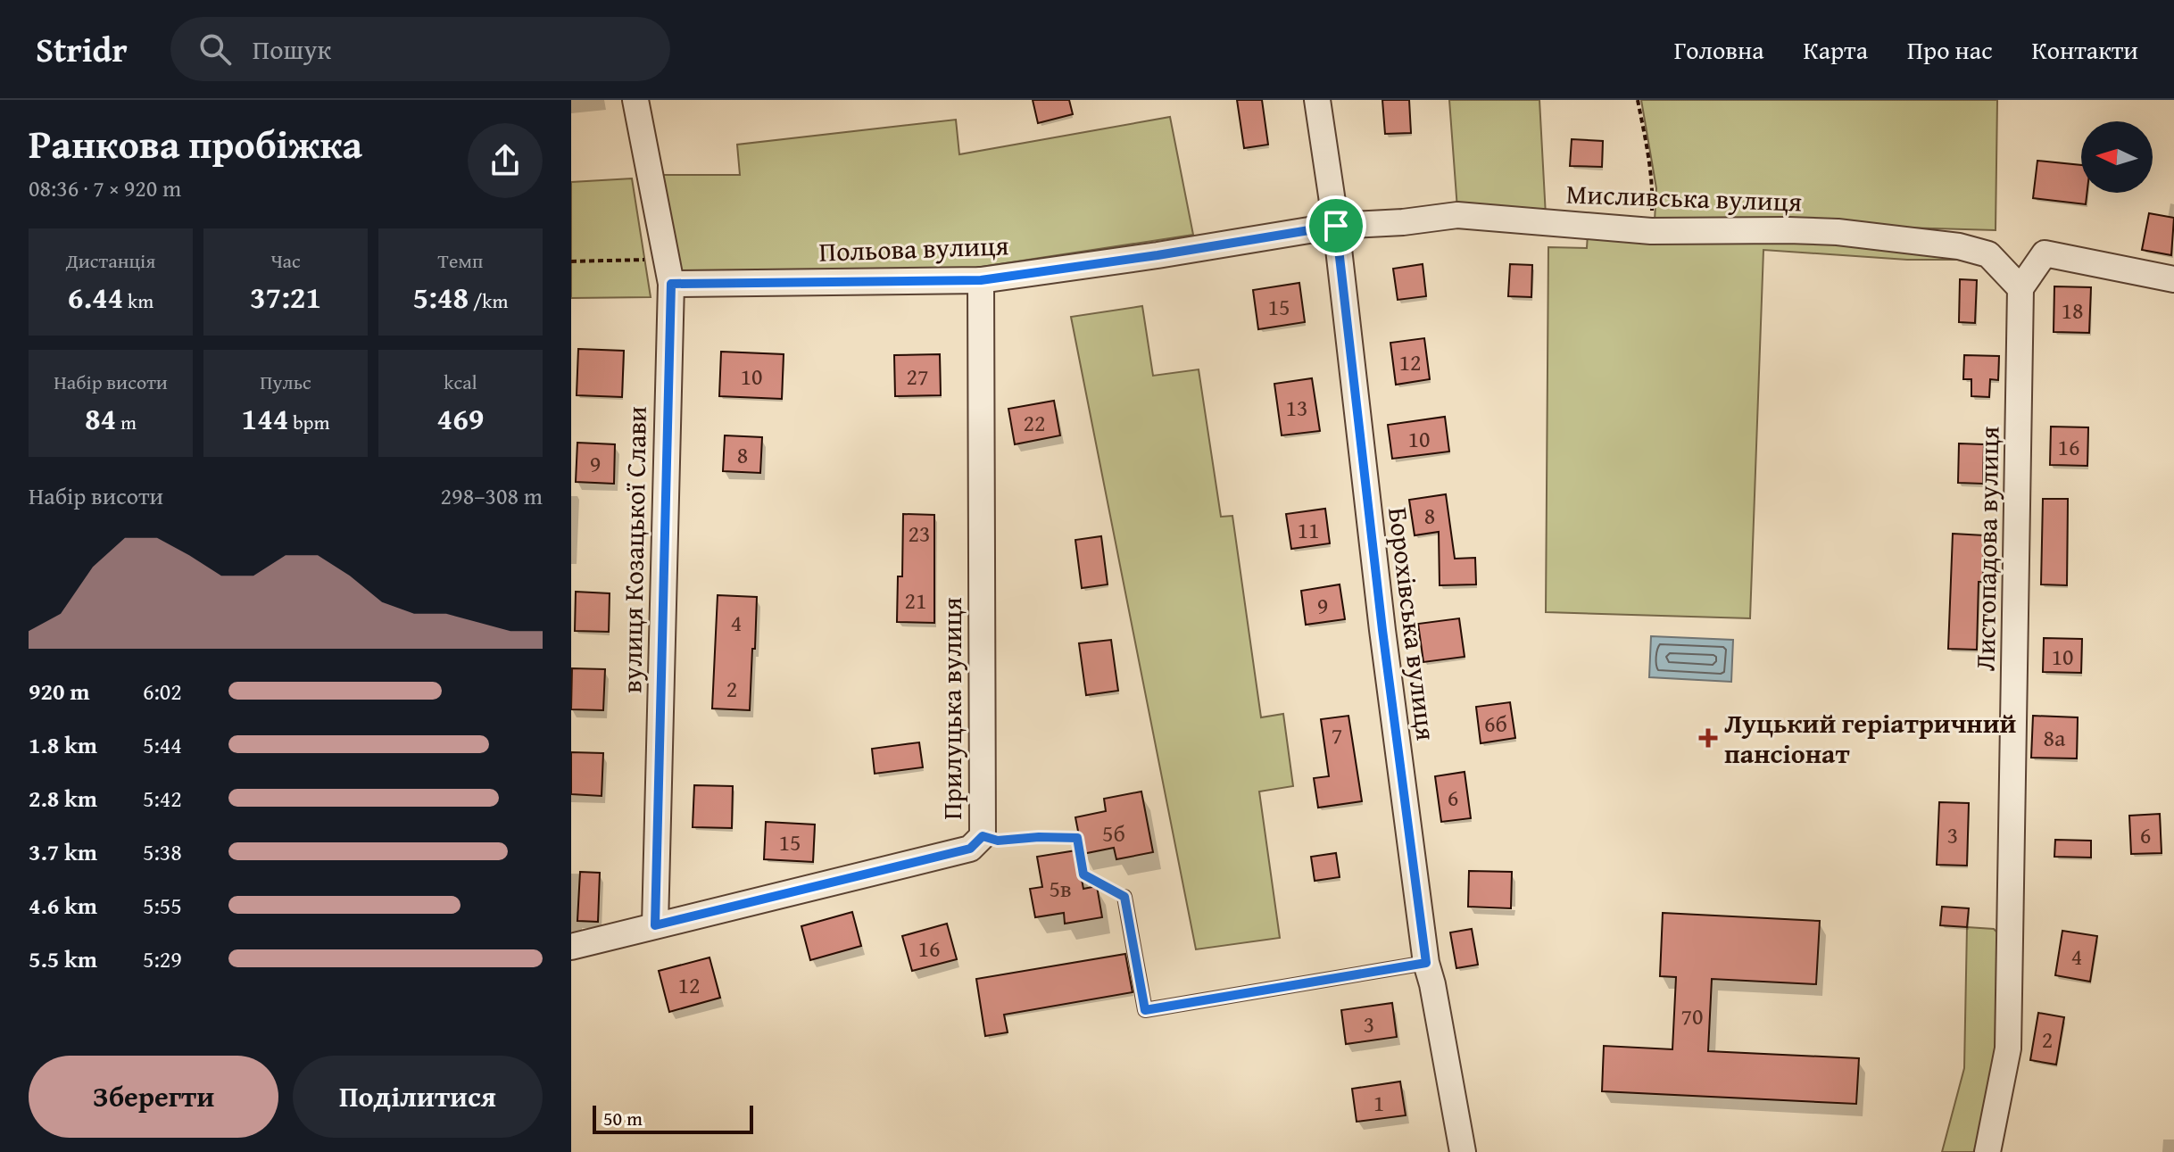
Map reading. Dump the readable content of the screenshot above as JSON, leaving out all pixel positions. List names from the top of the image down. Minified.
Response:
{"streets":{"street":["Мисливська вулиця","Польова вулиця","Листопадова вулиця","вулиця Козацької Слави","Борохівська вулиця","Прилуцька вулиця"]},"crossings":[["Мисливська вулиця","Польова вулиця"],["Мисливська вулиця","Листопадова вулиця"],["Мисливська вулиця","Борохівська вулиця"],["Польова вулиця","вулиця Козацької Слави"],["Польова вулиця","Прилуцька вулиця"],["вулиця Козацької Слави","Прилуцька вулиця"]],"places":{"health":["Луцький геріатричний пансіонат"]},"house_numbers":["15","18","12","10","27","13","22","10","16","8","9","8","11","23","21","9","4","10","2","6б","7","8а","6","5б","3","6","15","5в","16","4","12","70","3","2","1"],"scale_bar":"50 m","north":"left","page":{"header":"Stridr","search":"Пошук","nav":["Головна","Карта","Про нас","Контакти"],"heading":["Ранкова пробіжка","08:36 · 7 × 920 m"],"stats":[["Дистанція","6.44 km"],["Час","37:21"],["Темп","5:48 /km"],["Набір висоти","84 m"],["Пульс","144 bpm"],["kcal","469"]],"chart":["Набір висоти","298–308 m"],"list":[{"name":"920 m","note":"6:02"},{"name":"1.8 km","note":"5:44"},{"name":"2.8 km","note":"5:42"},{"name":"3.7 km","note":"5:38"},{"name":"4.6 km","note":"5:55"},{"name":"5.5 km","note":"5:29"}],"buttons":["Зберегти","Поділитися"],"scale":"50 m"}}
